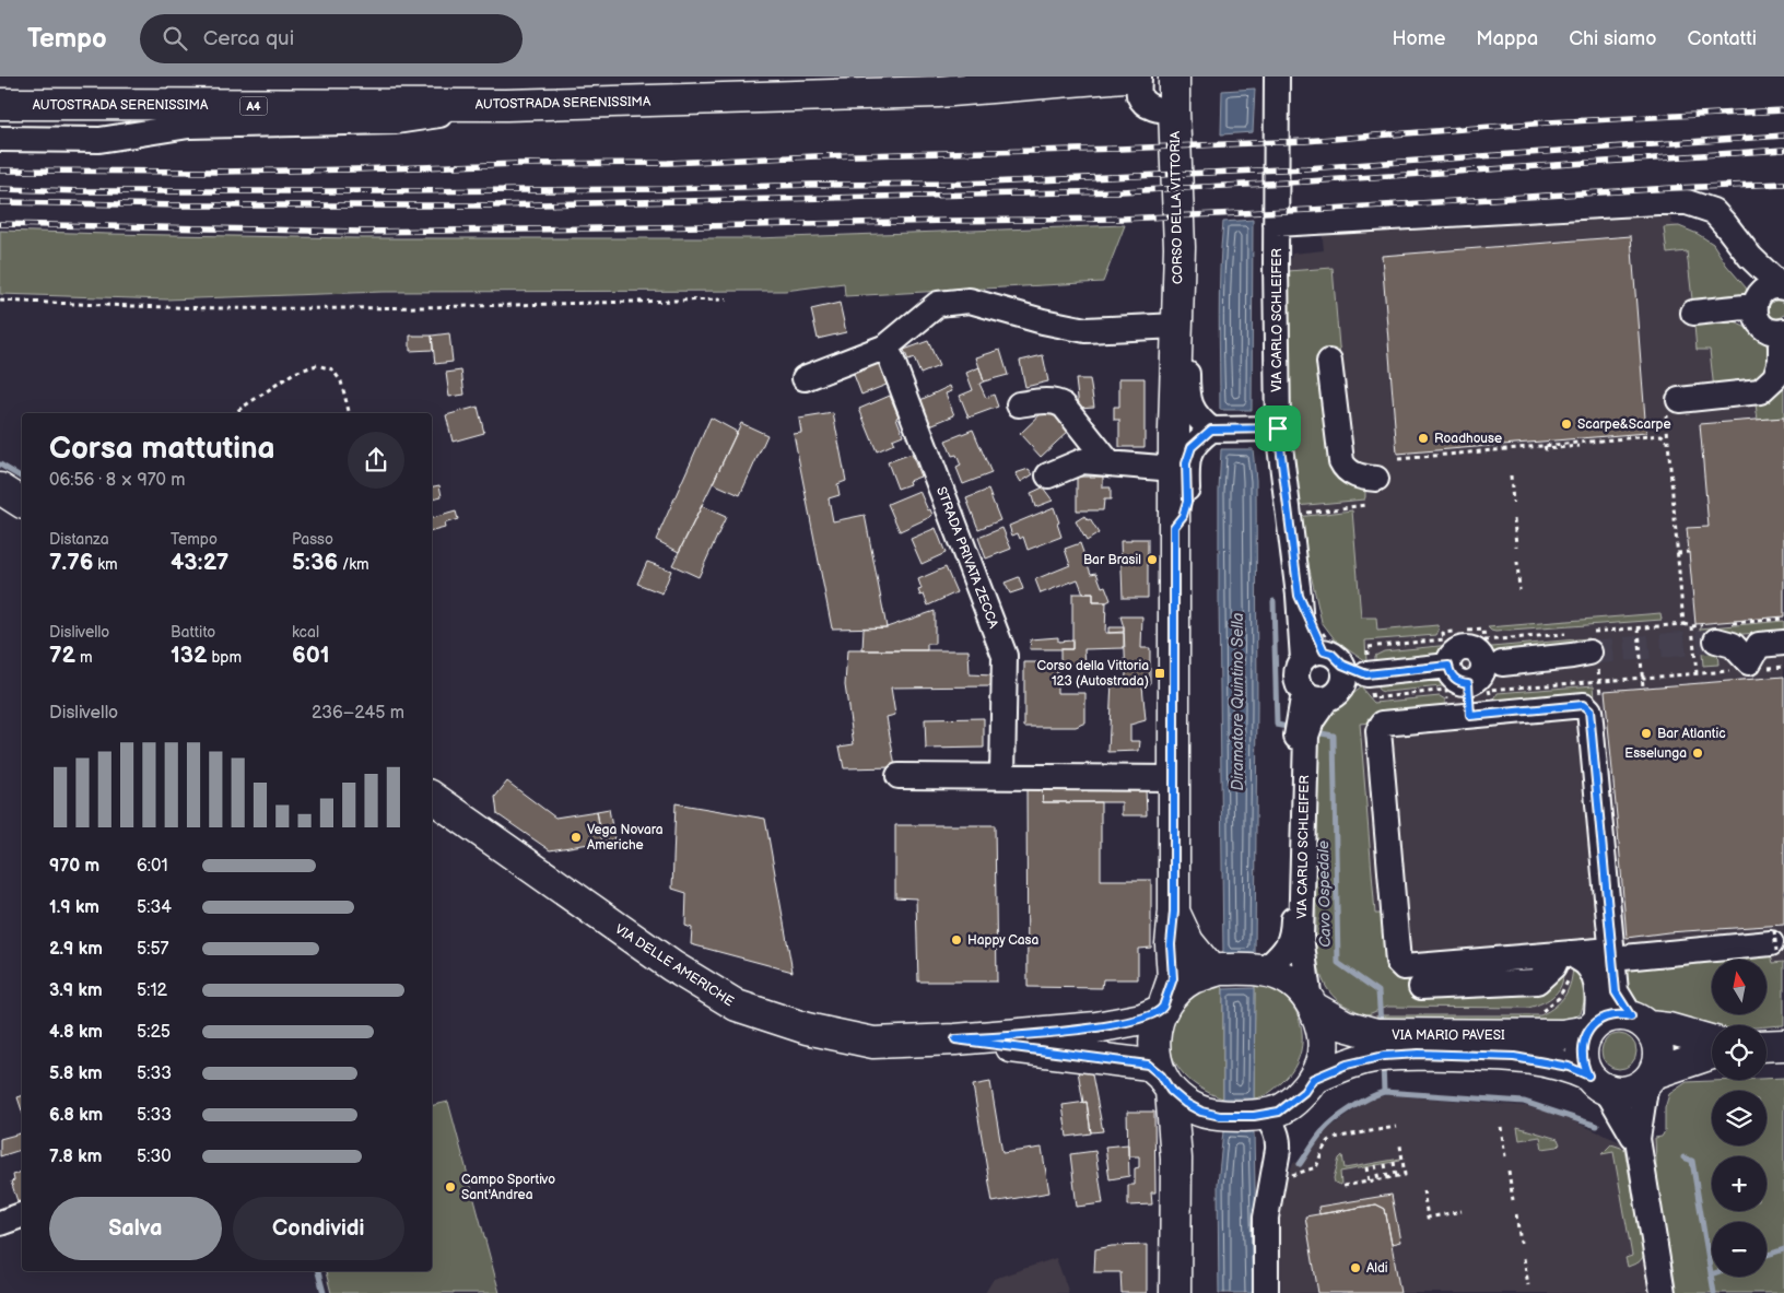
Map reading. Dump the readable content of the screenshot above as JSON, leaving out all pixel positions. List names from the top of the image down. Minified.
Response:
{"streets":{"main road":["AUTOSTRADA SERENISSIMA","A4","CORSO DELLA VITTORIA","VIA DELLE AMERICHE","VIA MARIO PAVESI"],"street":["VIA CARLO SCHLEIFER","STRADA PRIVATA ZECCA"]},"crossings":[["CORSO DELLA VITTORIA","VIA CARLO SCHLEIFER"],["CORSO DELLA VITTORIA","VIA DELLE AMERICHE"],["CORSO DELLA VITTORIA","VIA MARIO PAVESI"],["VIA CARLO SCHLEIFER","VIA DELLE AMERICHE"],["VIA CARLO SCHLEIFER","VIA MARIO PAVESI"],["VIA DELLE AMERICHE","VIA MARIO PAVESI"]],"water":["Diramatore Quintino Sella","Cavo Ospedale"],"places":{"other":["Scarpe&Scarpe","Roadhouse","Bar Brasil","Bar Atlantic","Esselunga","Vega Novara Americhe","Happy Casa","Campo Sportivo Sant'Andrea","Aldi"],"transit":["Corso della Vittoria 123 (Autostrada)"]},"north":"top","page":{"header":"Tempo","search":"Cerca qui","nav":["Home","Mappa","Chi siamo","Contatti"],"heading":["Corsa mattutina","06:56 · 8 × 970 m"],"stats":[["Distanza","7.76 km"],["Tempo","43:27"],["Passo","5:36 /km"],["Dislivello","72 m"],["Battito","132 bpm"],["kcal","601"]],"chart":["Dislivello","236–245 m"],"list":[{"name":"970 m","note":"6:01"},{"name":"1.9 km","note":"5:34"},{"name":"2.9 km","note":"5:57"},{"name":"3.9 km","note":"5:12"},{"name":"4.8 km","note":"5:25"},{"name":"5.8 km","note":"5:33"},{"name":"6.8 km","note":"5:33"},{"name":"7.8 km","note":"5:30"}],"map_buttons":["+","−"],"buttons":["Salva","Condividi"]}}
